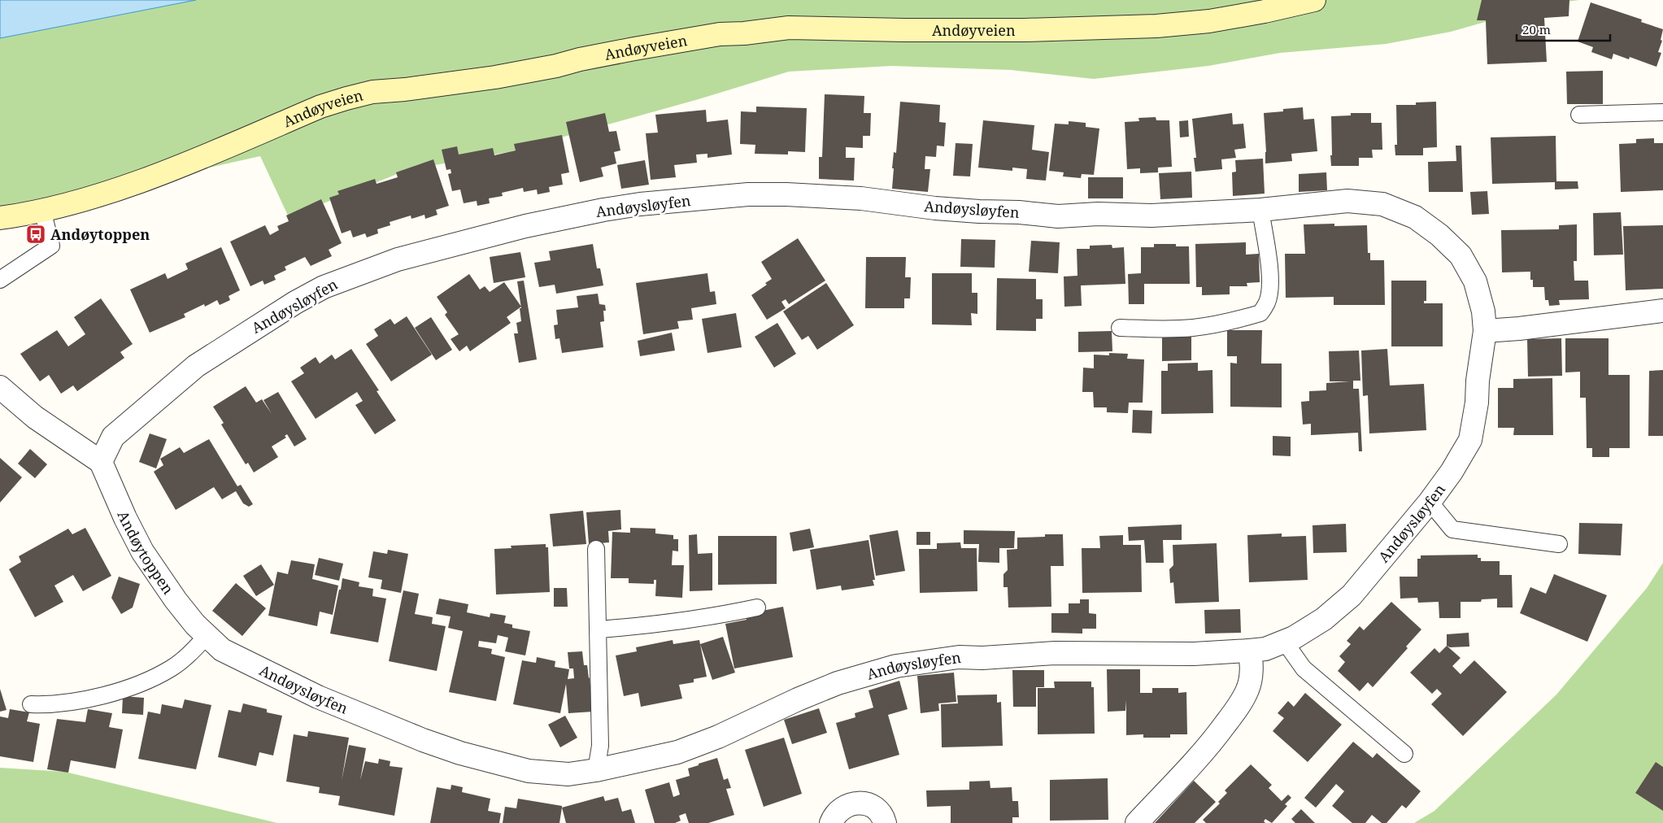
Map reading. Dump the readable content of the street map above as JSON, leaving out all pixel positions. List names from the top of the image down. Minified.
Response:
{"streets":{"street":["Andøyveien","Andøysløyfen","Andøytoppen"]},"crossings":[["Andøysløyfen","Andøytoppen"]],"places":{"bus stop":["Andøytoppen"]},"scale_bar":"20 m"}
